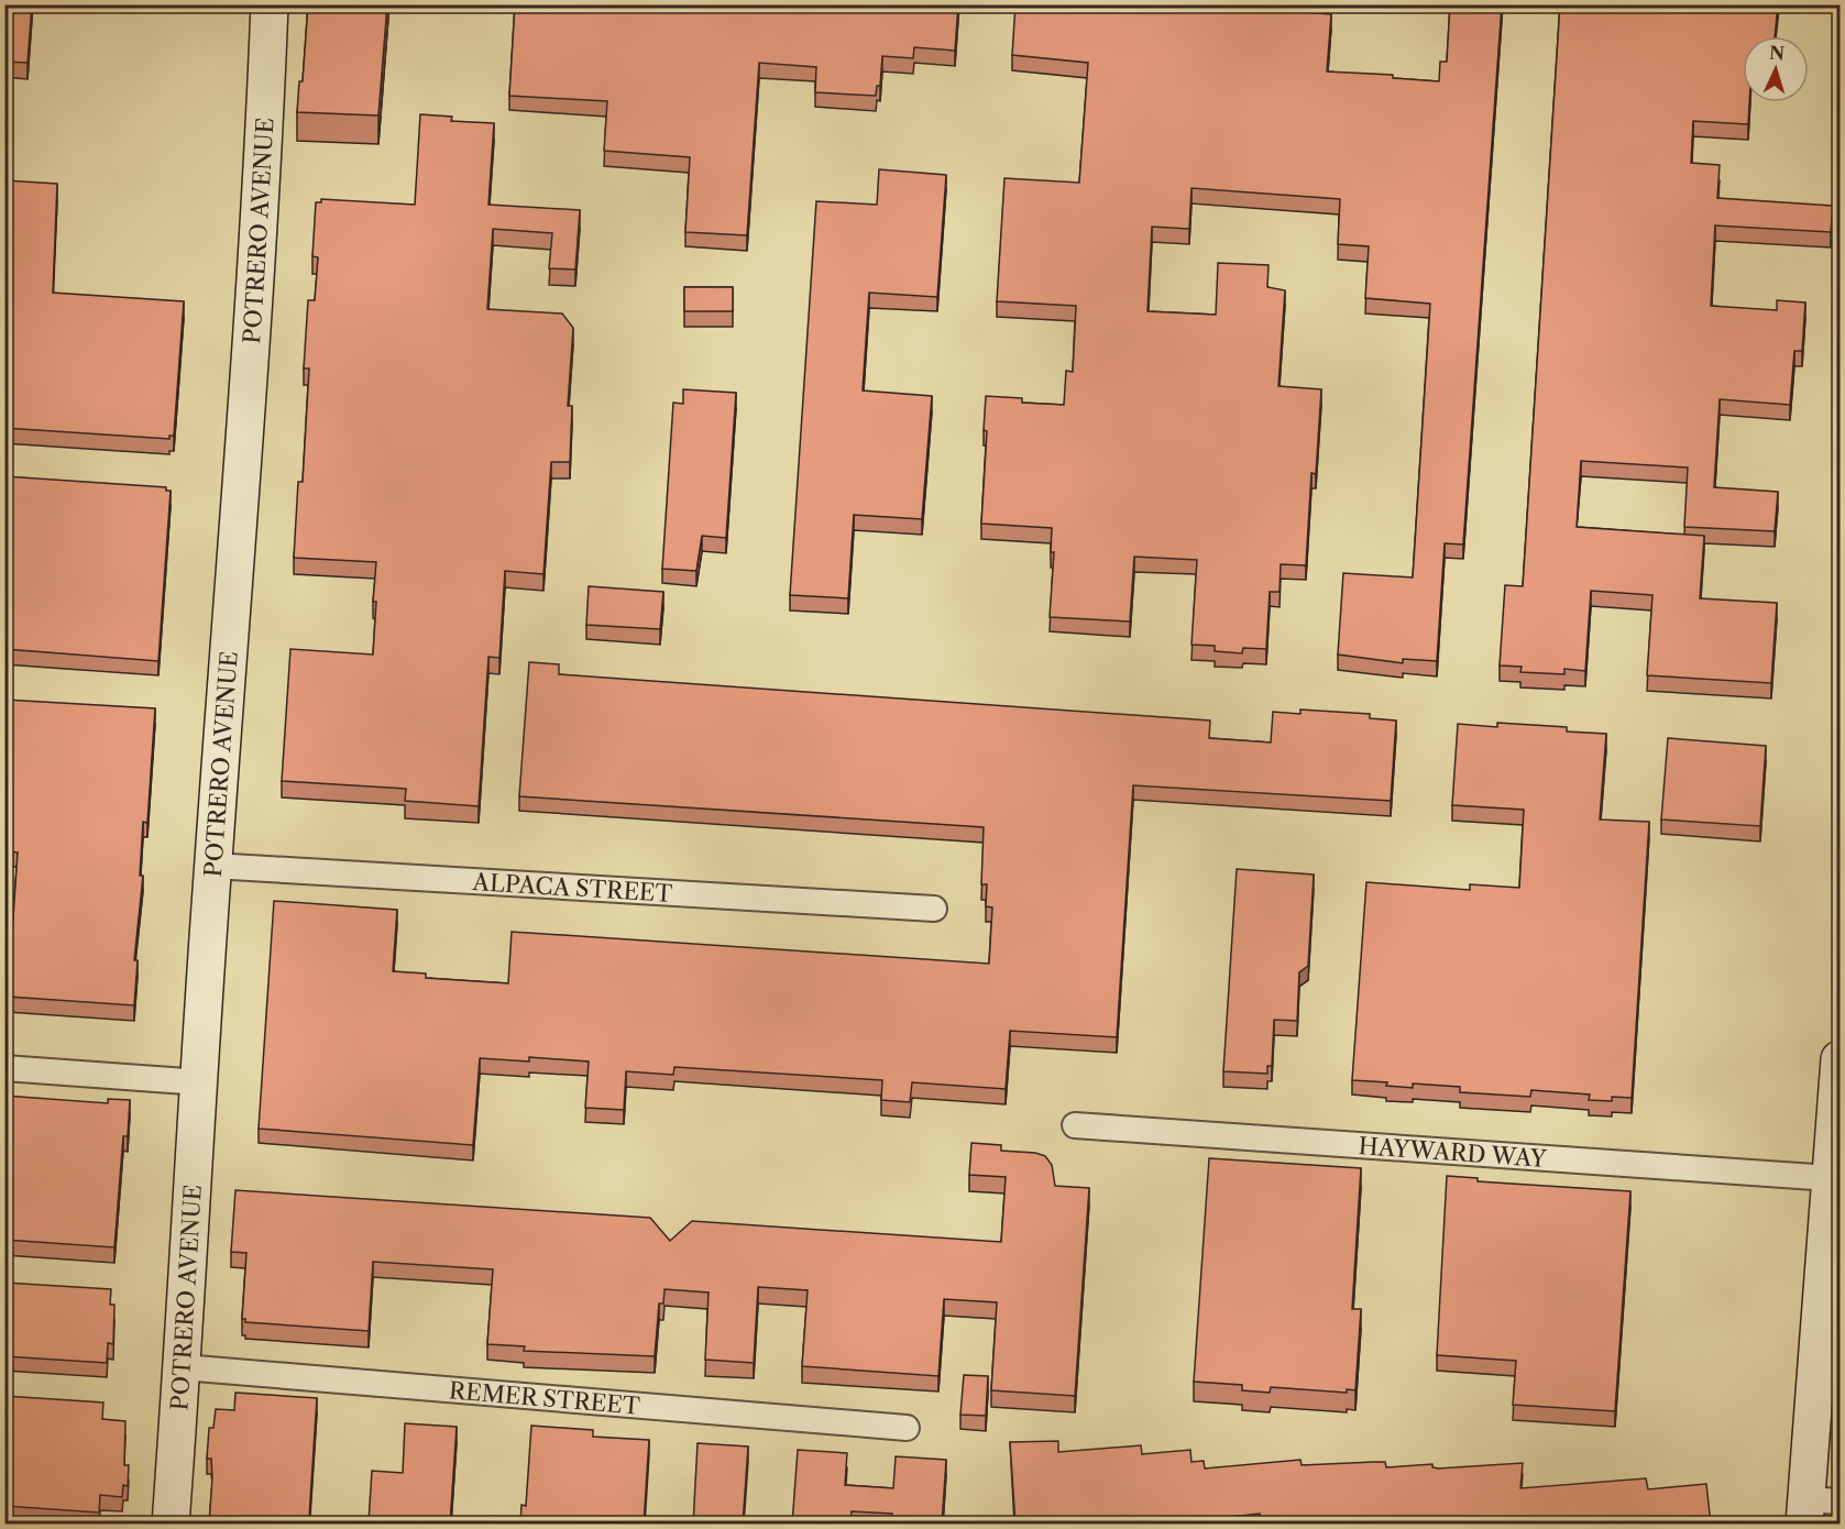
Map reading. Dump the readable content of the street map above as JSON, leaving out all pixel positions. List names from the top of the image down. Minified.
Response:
{"streets":{"street":["POTRERO AVENUE","ALPACA STREET","HAYWARD WAY","REMER STREET"]},"crossings":[["POTRERO AVENUE","ALPACA STREET"],["POTRERO AVENUE","REMER STREET"]],"north":"top"}
